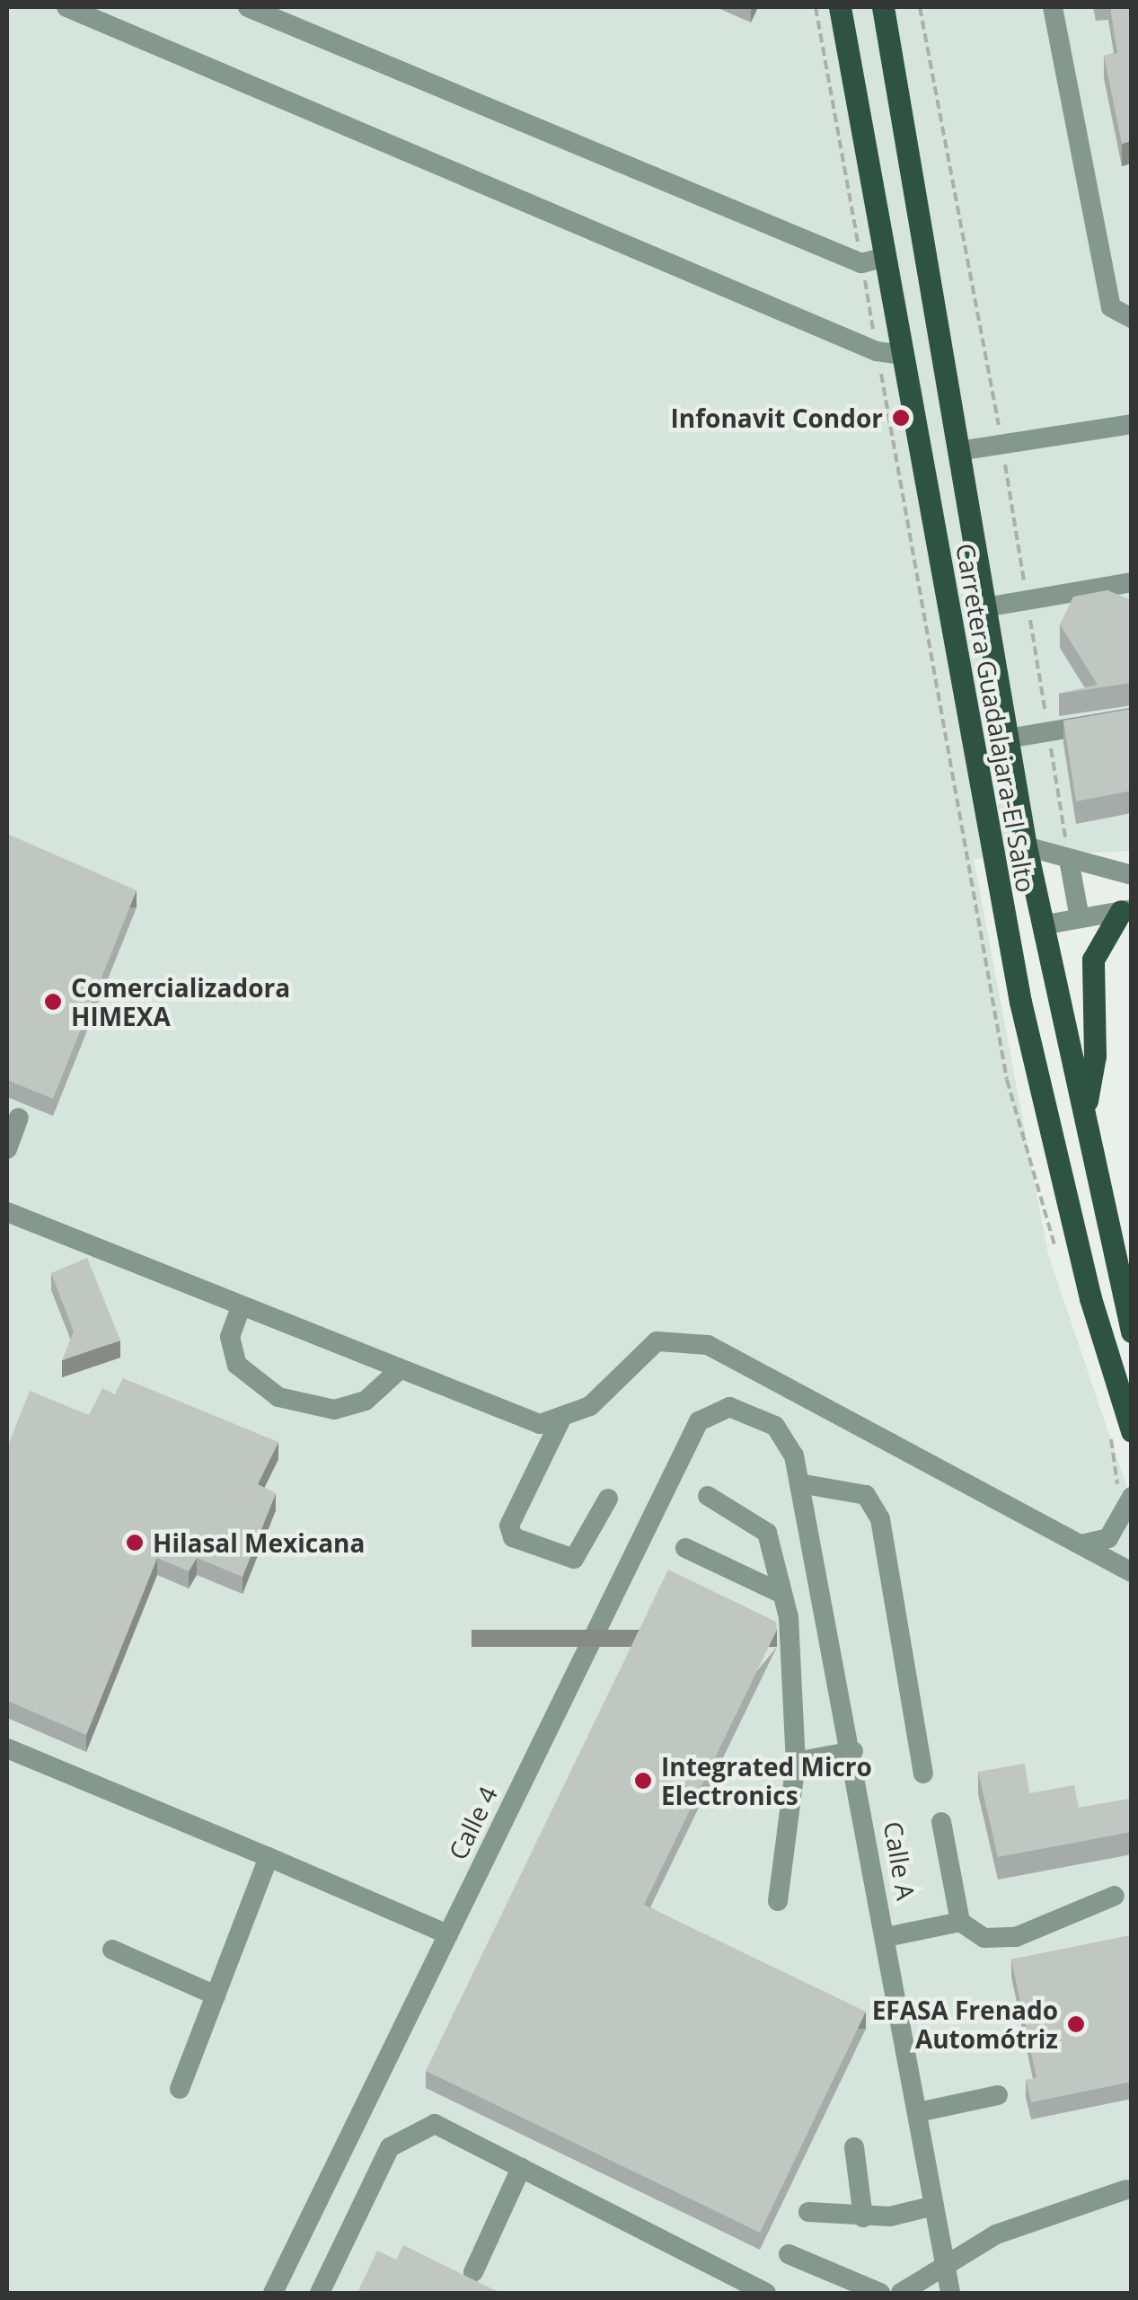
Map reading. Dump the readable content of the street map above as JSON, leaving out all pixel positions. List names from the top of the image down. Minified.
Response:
{"streets":{"main road":["Carretera Guadalajara-El Salto"],"street":["Calle 4","Calle A"]},"crossings":[["Calle 4","Calle A"]],"places":["Infonavit Condor","Comercializadora HIMEXA","Hilasal Mexicana","Integrated Micro Electronics","EFASA Frenado Automótriz"]}
